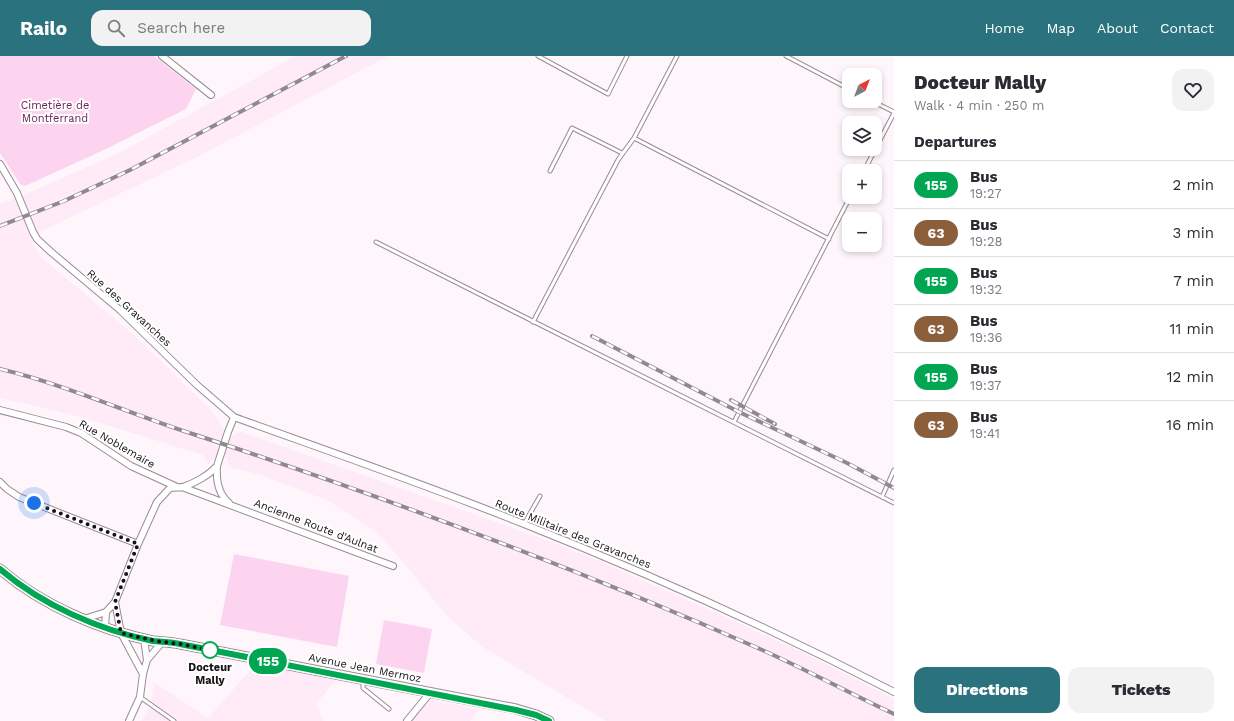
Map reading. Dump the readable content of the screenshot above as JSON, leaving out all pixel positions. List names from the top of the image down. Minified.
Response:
{"streets":{"main road":["Avenue Jean Mermoz"],"street":["Rue des Gravanches","Rue Noblemaire","Ancienne Route d'Aulnat","Route Militaire des Gravanches"]},"crossings":[["Rue des Gravanches","Route Militaire des Gravanches"],["Rue Noblemaire","Ancienne Route d'Aulnat"]],"parks":["Cimetière de Montferrand"],"places":["Docteur Mally"],"lines":["bus line 155"],"north":"top right","page":{"header":"Railo","search":"Search here","nav":["Home","Map","About","Contact"],"on_map":"155","heading":[["Docteur Mally","Walk · 4 min · 250 m"],"Departures"],"map_buttons":["+","−"],"list":[{"mark":"155","name":"Bus","note":"19:27","value":"2 min"},{"mark":"63","name":"Bus","note":"19:28","value":"3 min"},{"mark":"155","name":"Bus","note":"19:32","value":"7 min"},{"mark":"63","name":"Bus","note":"19:36","value":"11 min"},{"mark":"155","name":"Bus","note":"19:37","value":"12 min"},{"mark":"63","name":"Bus","note":"19:41","value":"16 min"}],"buttons":["Directions","Tickets"]}}
